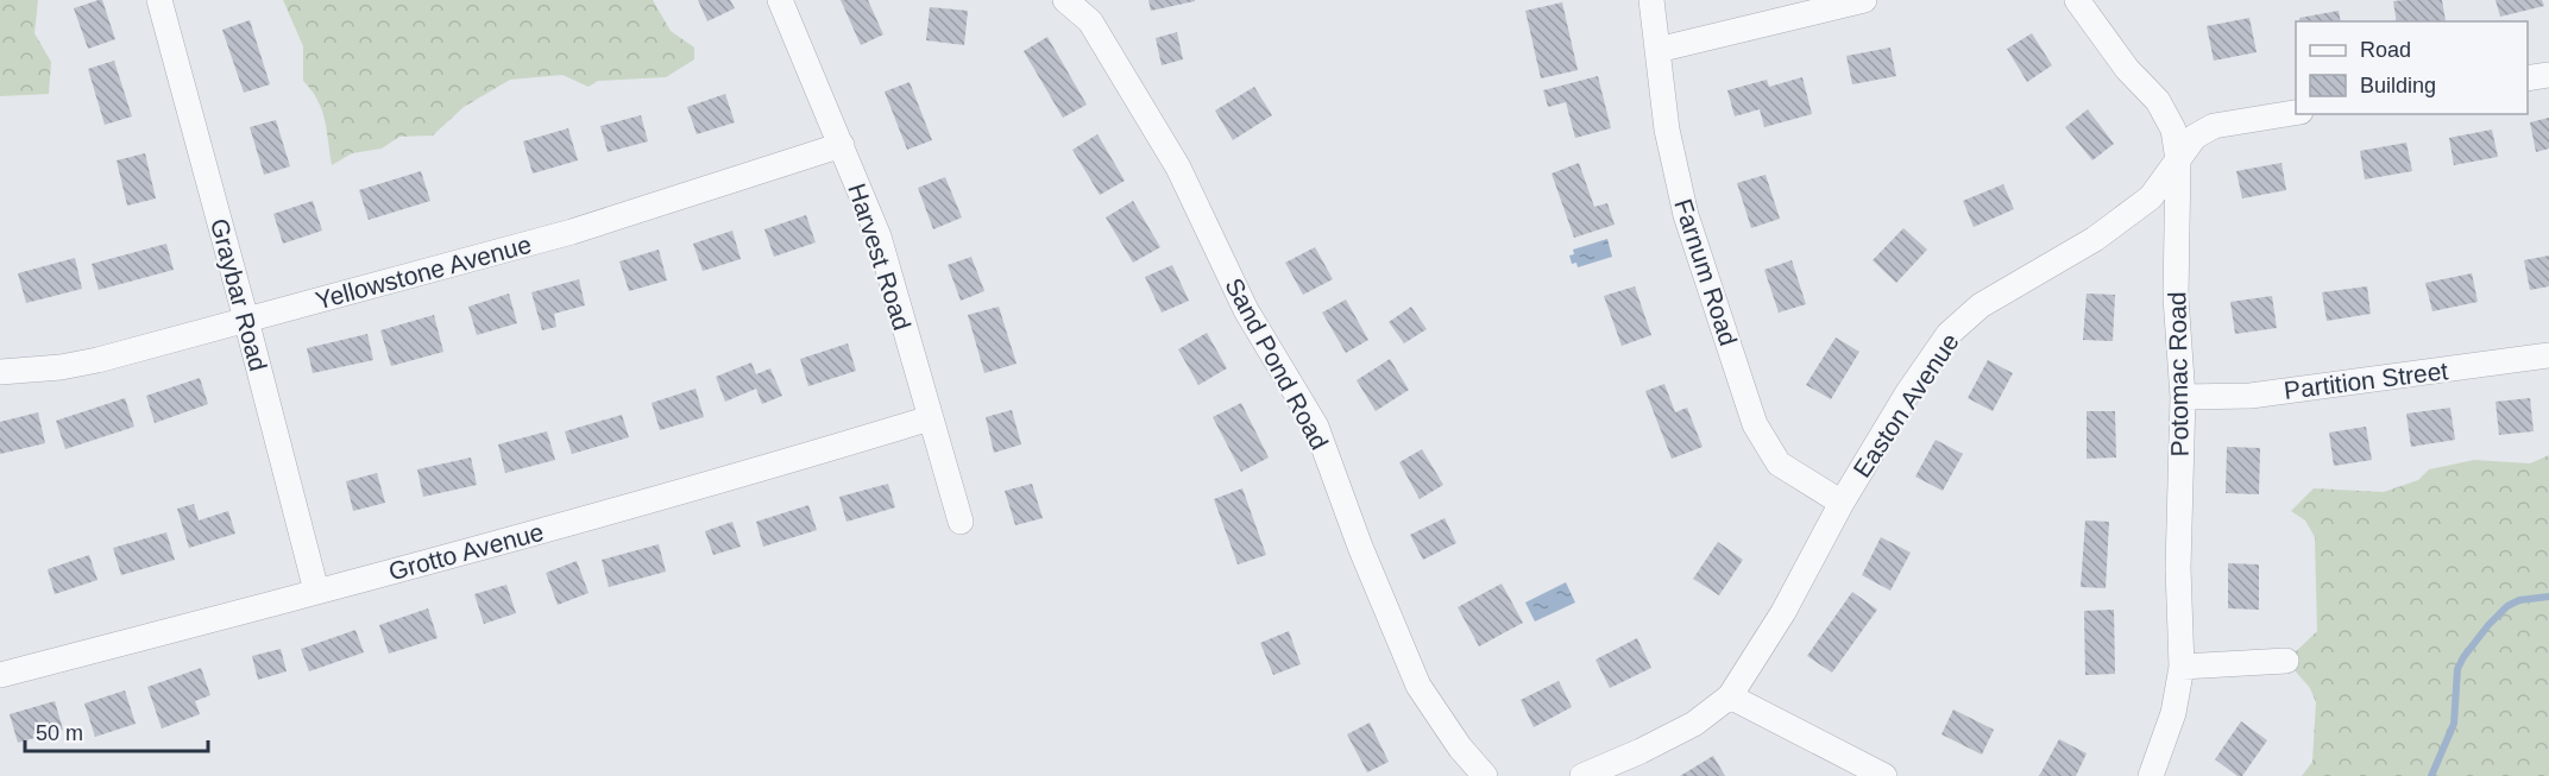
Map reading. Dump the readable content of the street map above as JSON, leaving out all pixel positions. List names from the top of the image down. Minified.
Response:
{"streets":{"street":["Harvest Road","Yellowstone Avenue","Farnum Road","Graybar Road","Sand Pond Road","Potomac Road","Partition Street","Easton Avenue","Grotto Avenue"]},"crossings":[["Harvest Road","Yellowstone Avenue"],["Harvest Road","Grotto Avenue"],["Yellowstone Avenue","Graybar Road"],["Farnum Road","Easton Avenue"],["Graybar Road","Grotto Avenue"],["Potomac Road","Partition Street"],["Potomac Road","Easton Avenue"]],"legend":["Road","Building"],"scale_bar":"50 m"}
